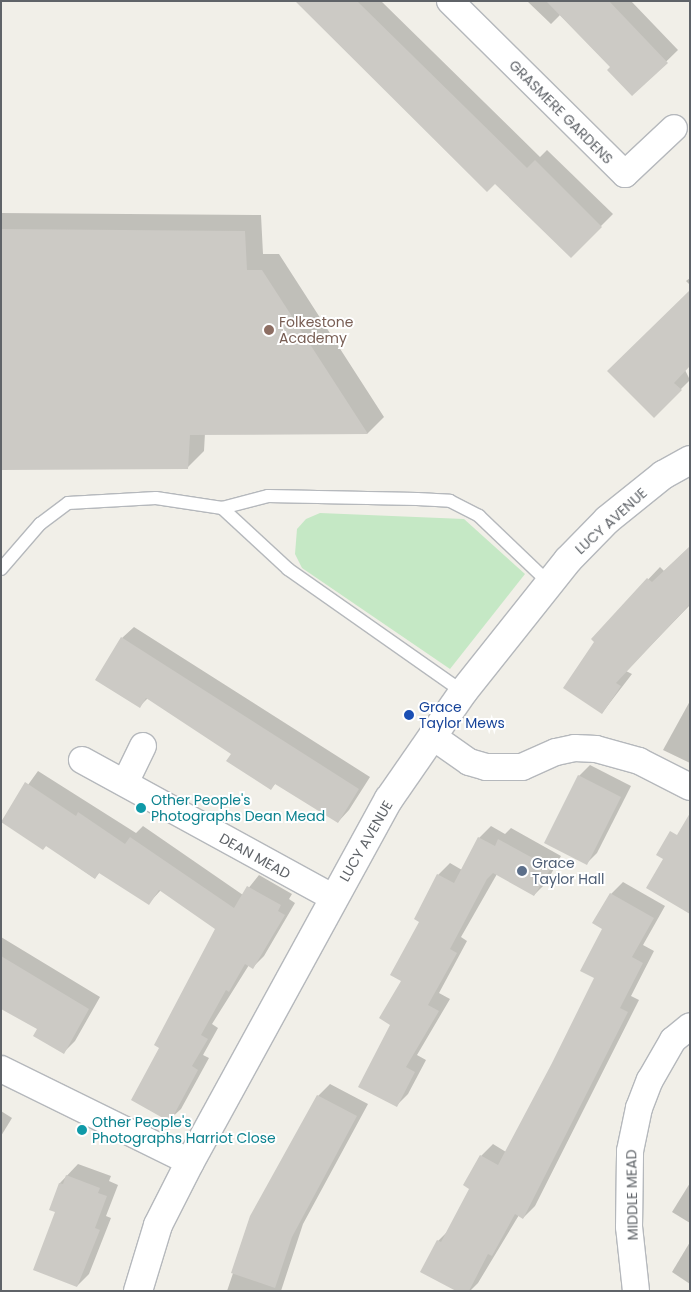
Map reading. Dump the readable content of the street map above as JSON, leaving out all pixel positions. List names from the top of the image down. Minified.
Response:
{"streets":{"street":["GRASMERE GARDENS","LUCY AVENUE","DEAN MEAD","MIDDLE MEAD"]},"crossings":[["LUCY AVENUE","DEAN MEAD"]],"places":["Folkestone Academy","Grace Taylor Mews","Other People's Photographs Dean Mead","Grace Taylor Hall","Other People's Photographs Harriot Close"]}
